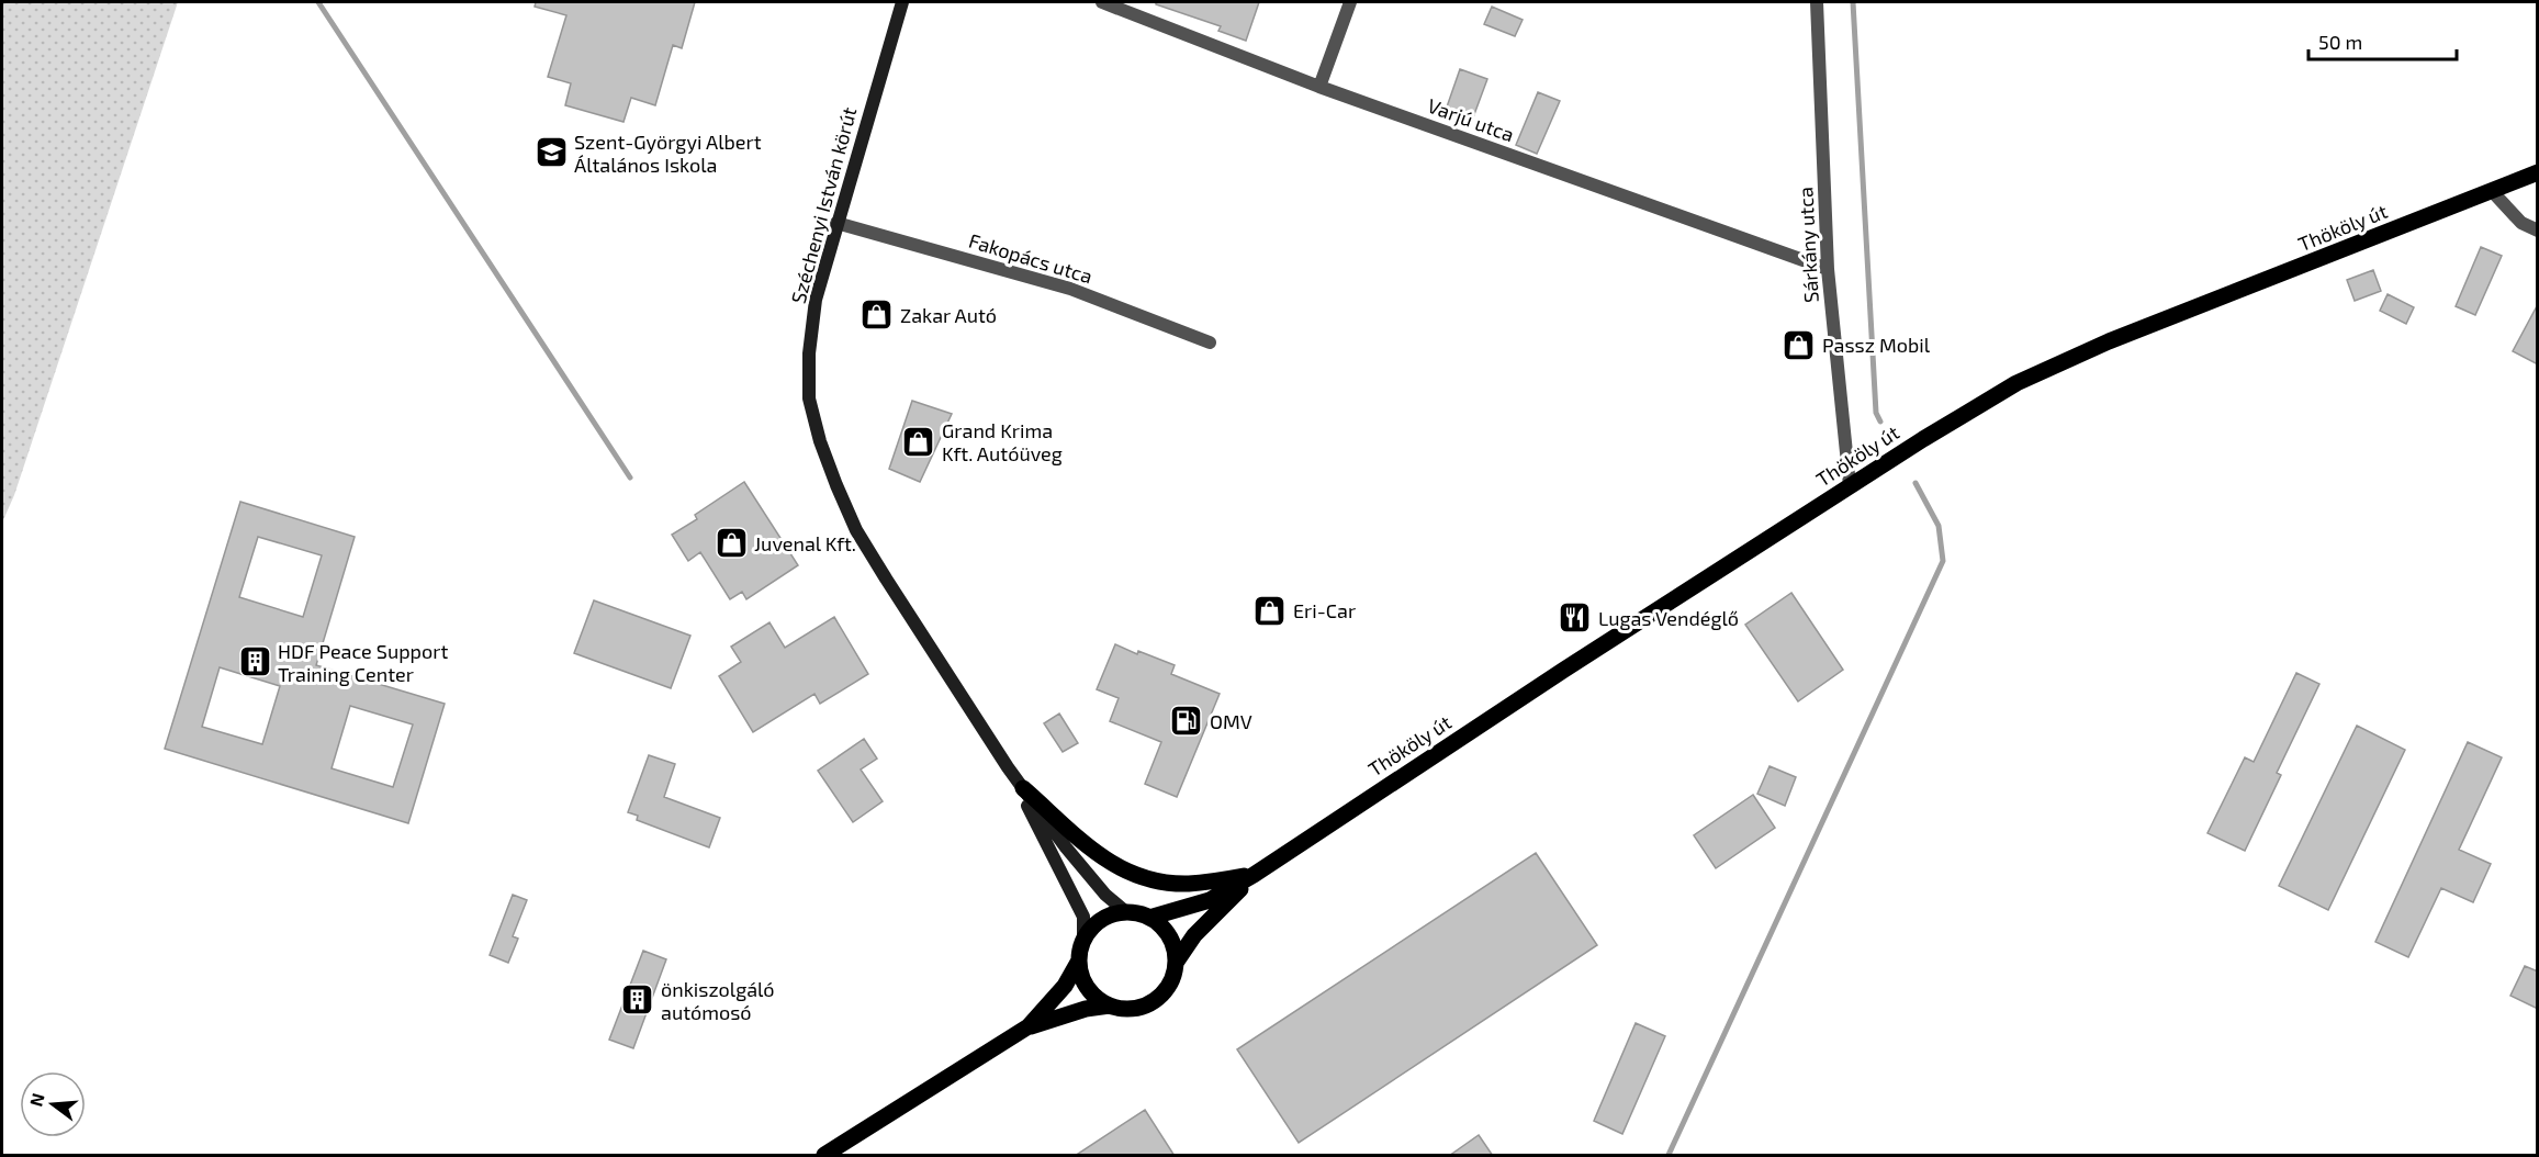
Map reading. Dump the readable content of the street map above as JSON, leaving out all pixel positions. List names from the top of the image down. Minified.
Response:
{"streets":{"main road":["Thököly út"],"street":["Varjú utca","Széchenyi István körút","Sárkány utca","Fakopács utca"]},"crossings":[["Varjú utca","Sárkány utca"],["Széchenyi István körút","Thököly út"],["Széchenyi István körút","Fakopács utca"],["Thököly út","Sárkány utca"]],"places":{"school or university":["Szent-Györgyi Albert Általános Iskola"],"shop":["Zakar Autó","Passz Mobil","Grand Krima Kft. Autóüveg","Juvenal Kft.","Eri-Car"],"restaurant":["Lugas Vendéglő"],"building":["HDF Peace Support Training Center","önkiszolgáló autómosó"],"fuel station":["OMV"]},"scale_bar":"50 m","north":"left"}
